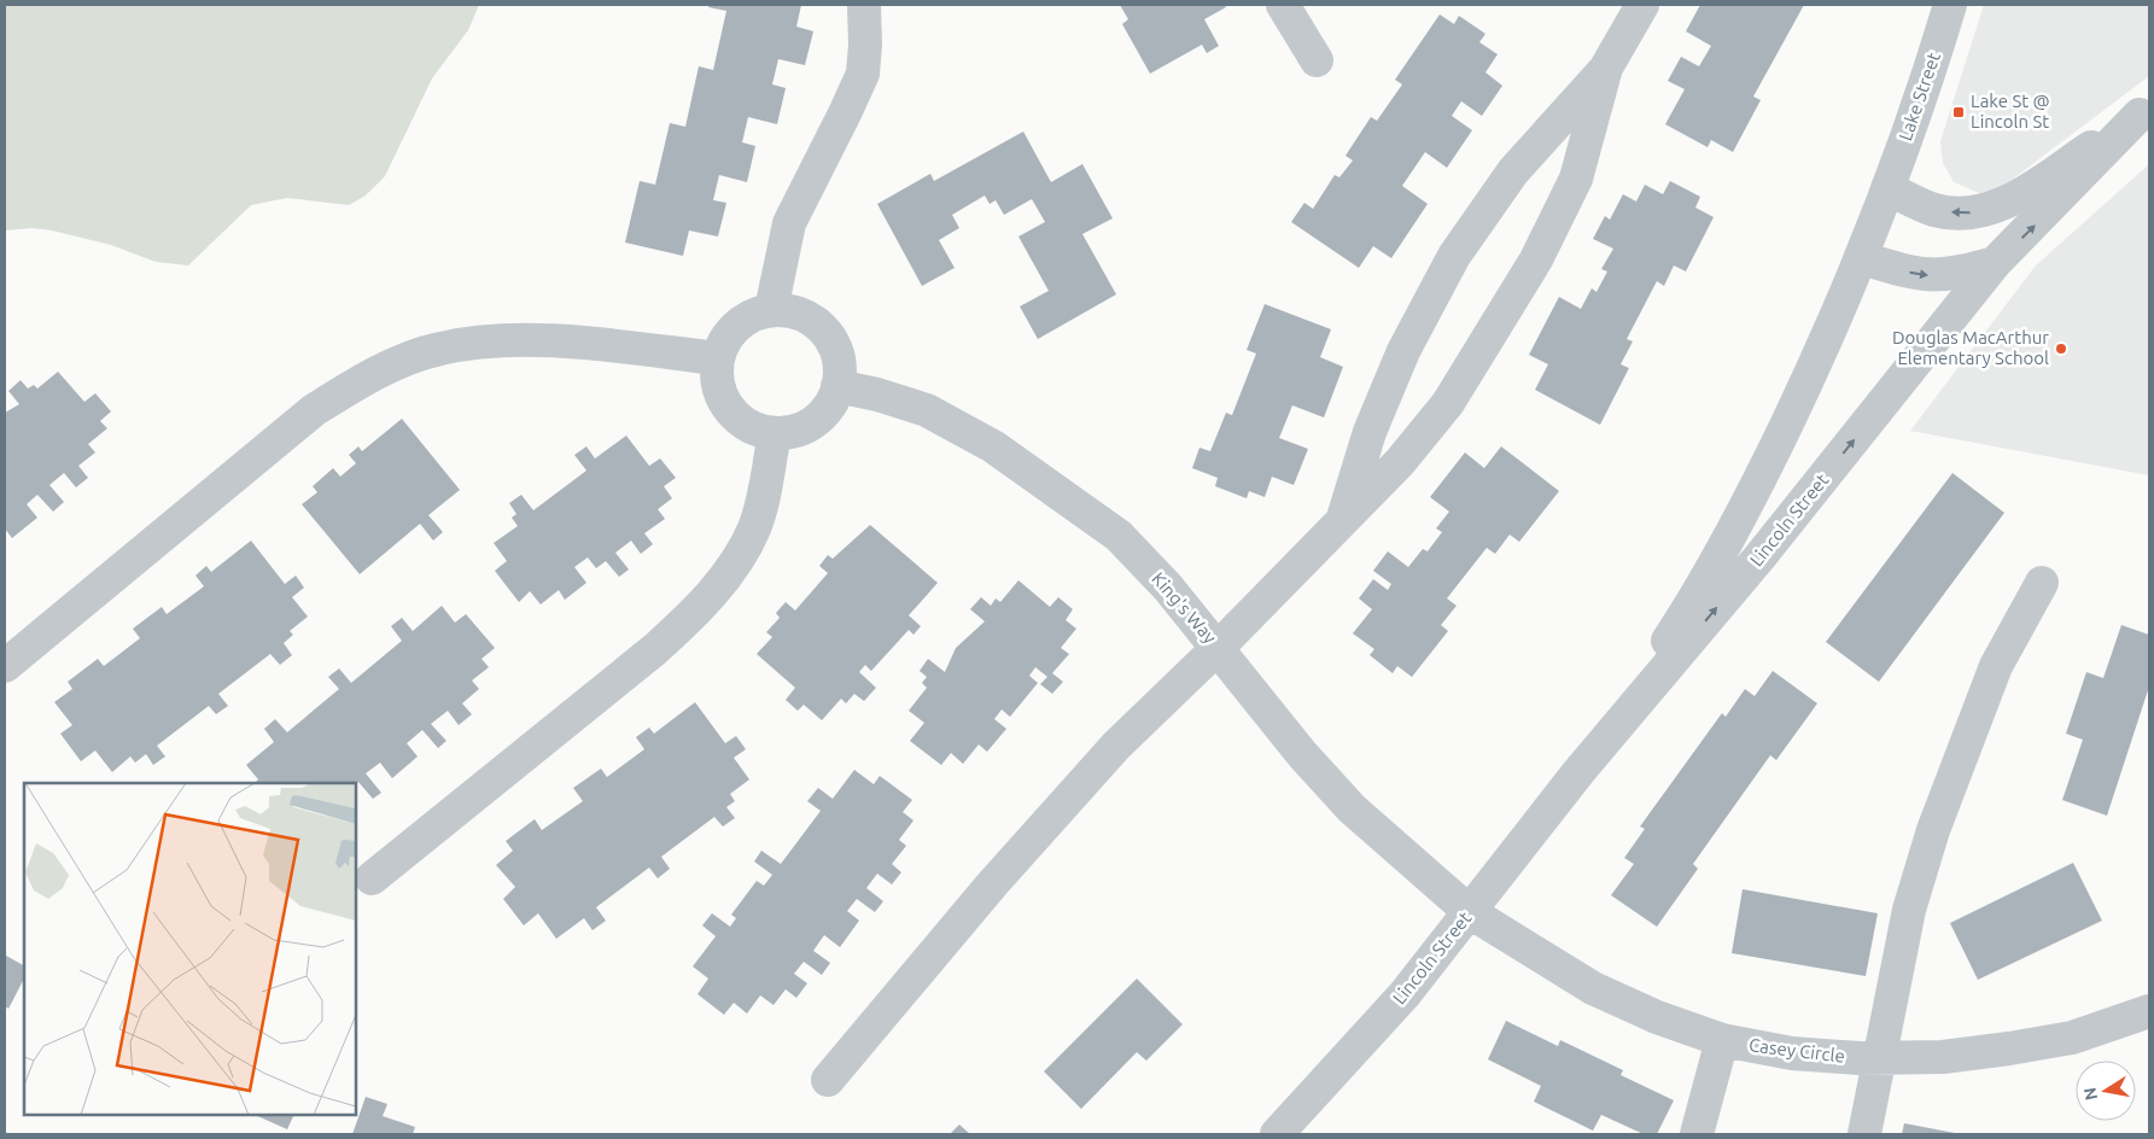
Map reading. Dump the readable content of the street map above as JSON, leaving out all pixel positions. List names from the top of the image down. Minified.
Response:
{"streets":{"street":["Lake Street","Lincoln Street","King's Way","Casey Circle"]},"crossings":[["Lake Street","Lincoln Street"],["Lincoln Street","King's Way"],["Lincoln Street","Casey Circle"],["King's Way","Casey Circle"]],"places":{"transit":["Lake St @ Lincoln St"],"other":["Douglas MacArthur Elementary School"]},"north":"left"}
